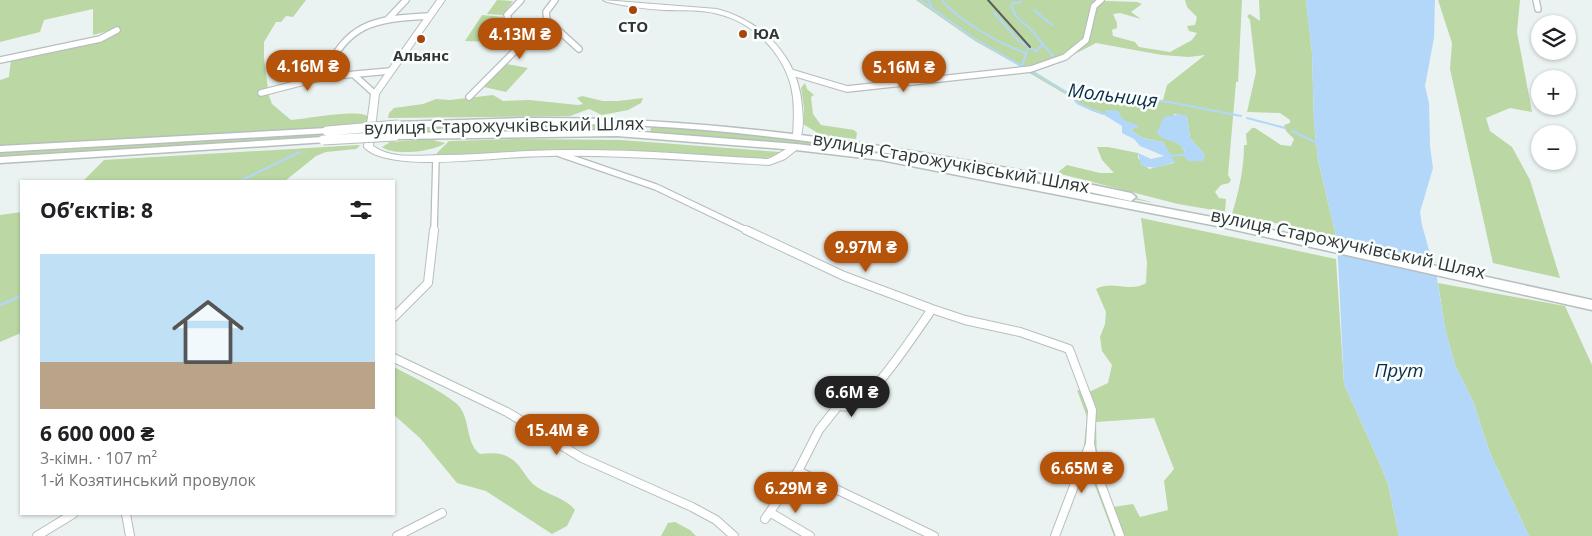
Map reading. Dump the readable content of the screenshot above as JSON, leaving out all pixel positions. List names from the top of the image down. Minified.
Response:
{"streets":{"main road":["вулиця Старожучківський Шлях"]},"water":["Мольниця","Прут"],"places":["СТО","ЮА","Альянс"],"page":{"map_buttons":["+","−"],"price":["4.13M ₴","4.16M ₴","5.16M ₴","9.97M ₴","6.6M ₴","15.4M ₴","6.65M ₴","6.29M ₴"],"heading":"Об’єктів: 8","list":[{"name":"6 600 000 ₴","note":"3-кімн. · 107 m² · 1-й Козятинський провулок"}]}}
